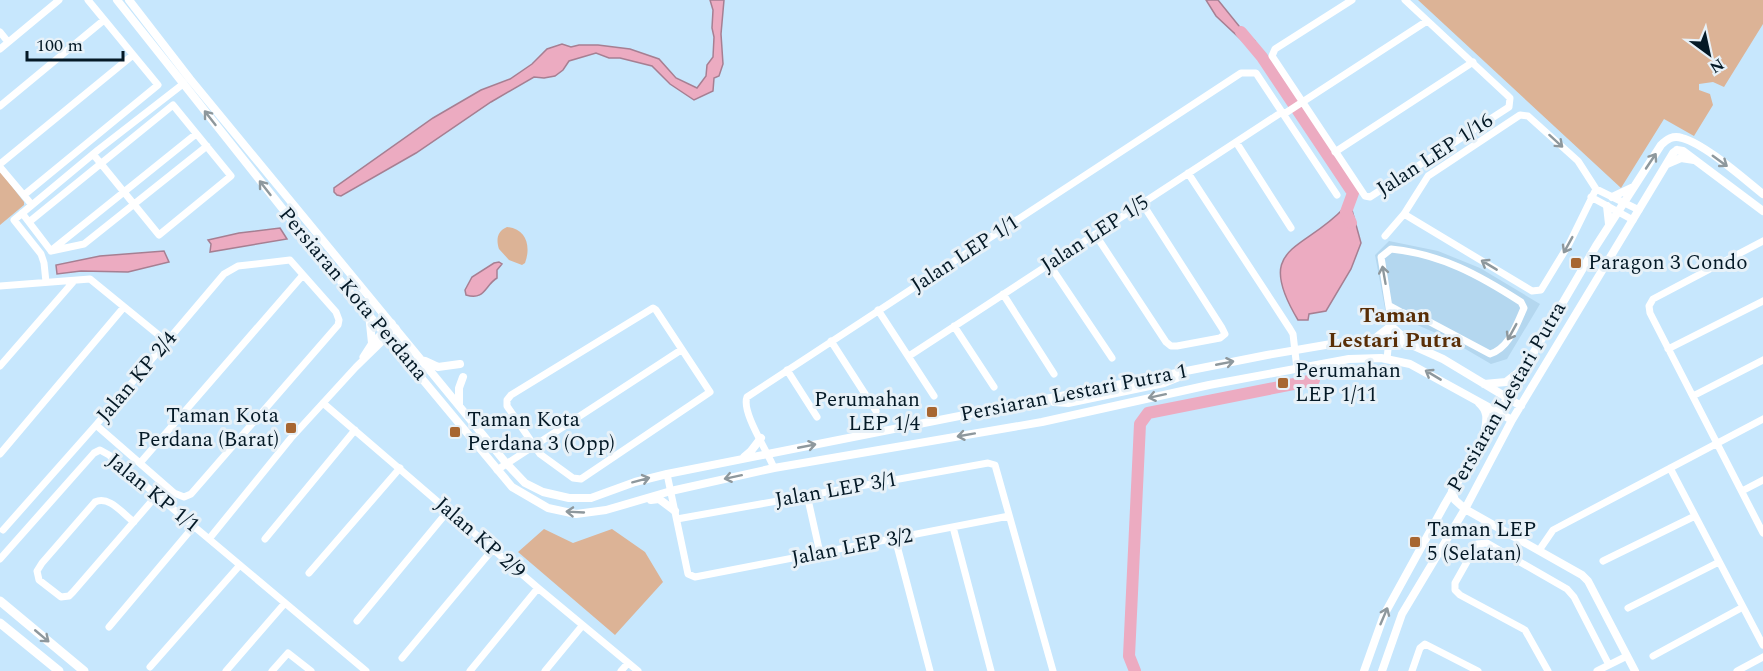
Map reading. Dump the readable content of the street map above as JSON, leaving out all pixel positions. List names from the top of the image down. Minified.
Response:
{"streets":{"street":["Jalan LEP 1/16","Jalan LEP 1/5","Jalan LEP 1/1","Persiaran Kota Perdana","Jalan KP 2/4","Persiaran Lestari Putra 1","Persiaran Lestari Putra","Jalan LEP 3/1","Jalan KP 1/1","Jalan KP 2/9","Jalan LEP 3/2"]},"crossings":[["Jalan LEP 1/16","Jalan LEP 1/5"],["Jalan LEP 1/5","Jalan LEP 1/1"],["Jalan LEP 1/1","Persiaran Lestari Putra 1"],["Persiaran Kota Perdana","Persiaran Lestari Putra 1"],["Persiaran Kota Perdana","Jalan KP 1/1"],["Persiaran Lestari Putra 1","Persiaran Lestari Putra"],["Jalan LEP 3/1","Jalan LEP 3/2"],["Jalan KP 1/1","Jalan KP 2/9"]],"districts":["Taman Lestari Putra"],"places":{"transit":["Paragon 3 Condo","Perumahan LEP 1/11","Perumahan LEP 1/4","Taman Kota Perdana (Barat)","Taman Kota Perdana 3 (Opp)","Taman LEP 5 (Selatan)"]},"scale_bar":"100 m","north":"bottom right"}
